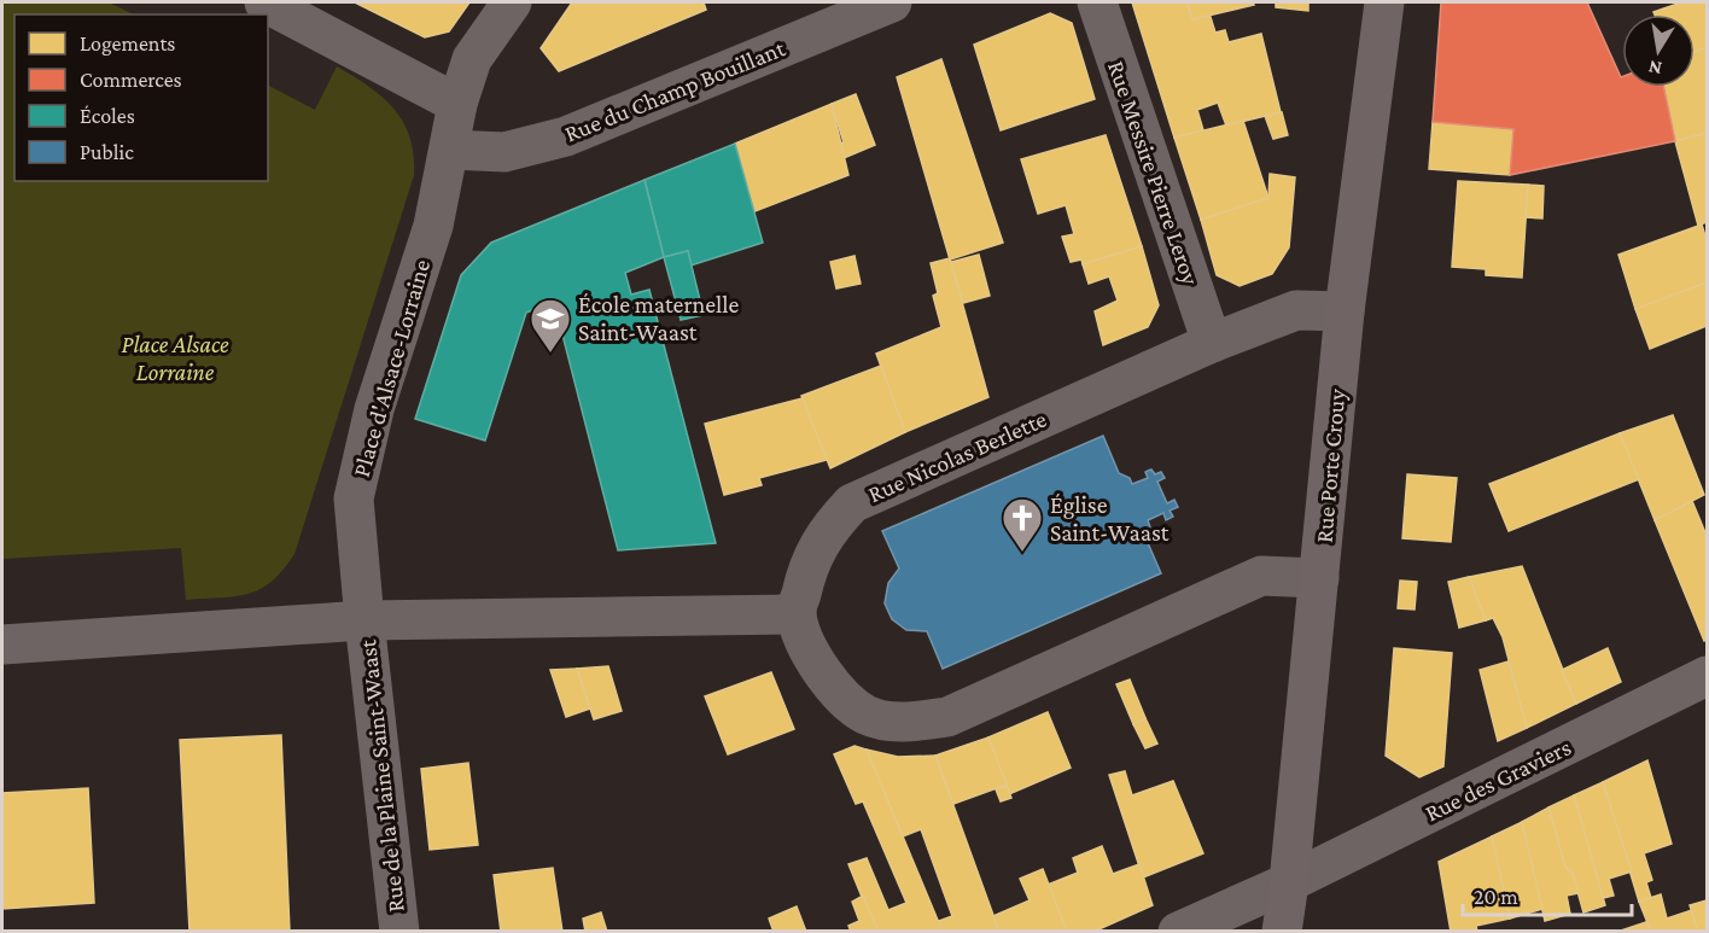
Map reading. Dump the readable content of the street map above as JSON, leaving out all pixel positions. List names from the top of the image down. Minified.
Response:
{"streets":{"main road":["Rue Porte Crouy"],"street":["Rue du Champ Bouillant","Rue Messire Pierre Leroy","Place d'Alsace-Lorraine","Rue Nicolas Berlette","Rue de la Plaine Saint-Waast","Rue des Graviers"]},"crossings":[["Rue du Champ Bouillant","Place d'Alsace-Lorraine"],["Rue Messire Pierre Leroy","Rue Nicolas Berlette"],["Place d'Alsace-Lorraine","Rue de la Plaine Saint-Waast"],["Rue Nicolas Berlette","Rue Porte Crouy"],["Rue Porte Crouy","Rue des Graviers"]],"parks":["Place Alsace Lorraine"],"places":{"school or university":["École maternelle Saint-Waast"],"church":["Église Saint-Waast"]},"legend":["Logements","Commerces","Écoles","Public"],"scale_bar":"20 m","north":"bottom"}
